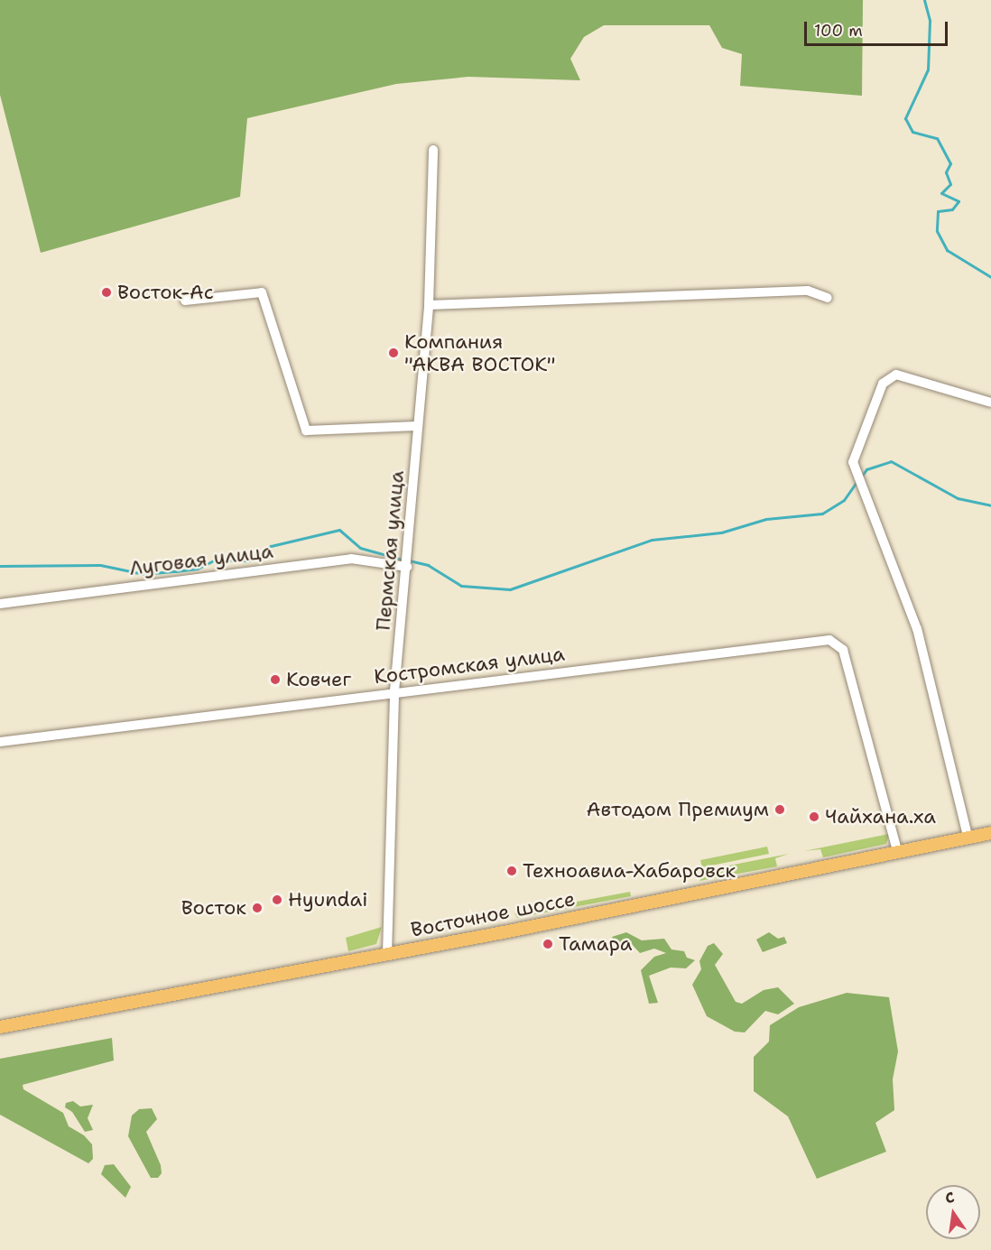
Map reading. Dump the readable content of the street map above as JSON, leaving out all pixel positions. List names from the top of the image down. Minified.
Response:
{"streets":{"main road":["Восточное шоссе"],"street":["Пермская улица","Луговая улица","Костромская улица"]},"crossings":[["Пермская улица","Луговая улица"],["Пермская улица","Костромская улица"],["Пермская улица","Восточное шоссе"],["Костромская улица","Восточное шоссе"]],"places":["Восток-Ас","Компания \"АКВА ВОСТОК\"","Ковчег","Автодом Премиум","Чайхана.ха","Техноавиа-Хабаровск","Hyundai","Восток","Тамара"],"scale_bar":"100 m","north":"top"}
